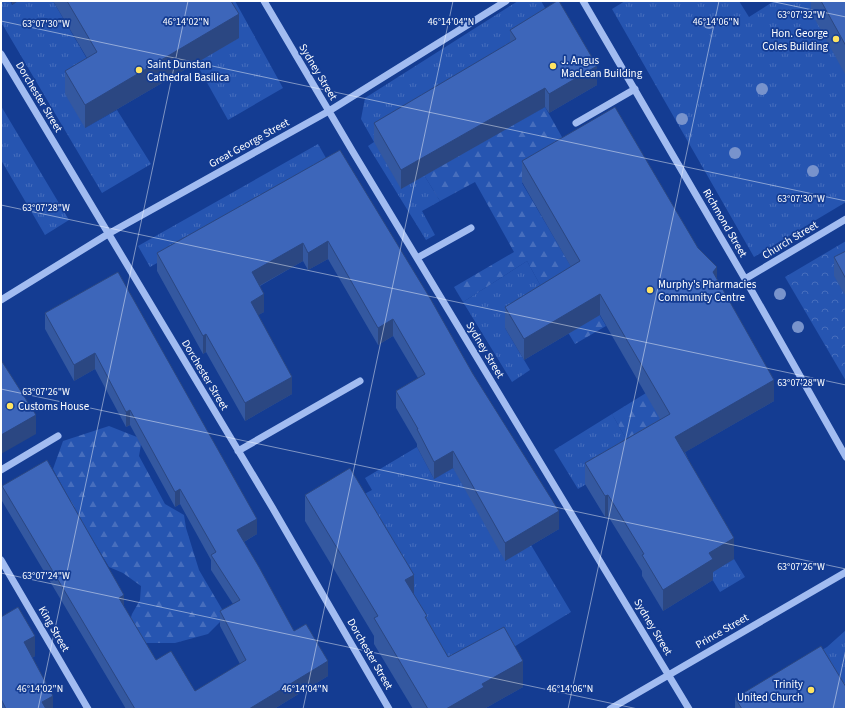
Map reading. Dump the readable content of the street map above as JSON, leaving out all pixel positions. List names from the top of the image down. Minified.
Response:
{"streets":{"street":["Sydney Street","Dorchester Street","Great George Street","Richmond Street","Church Street","King Street","Prince Street"]},"crossings":[["Sydney Street","Great George Street"],["Sydney Street","Prince Street"],["Dorchester Street","Great George Street"],["Richmond Street","Church Street"]],"places":["Hon. George Coles Building","J. Angus MacLean Building","Saint Dunstan Cathedral Basilica","Murphy's Pharmacies Community Centre","Customs House","Trinity United Church"],"coordinates":["63°07'32\"W","46°14'02\"N","46°14'04\"N","46°14'06\"N","63°07'30\"W","63°07'28\"W","63°07'26\"W","63°07'24\"W"]}
